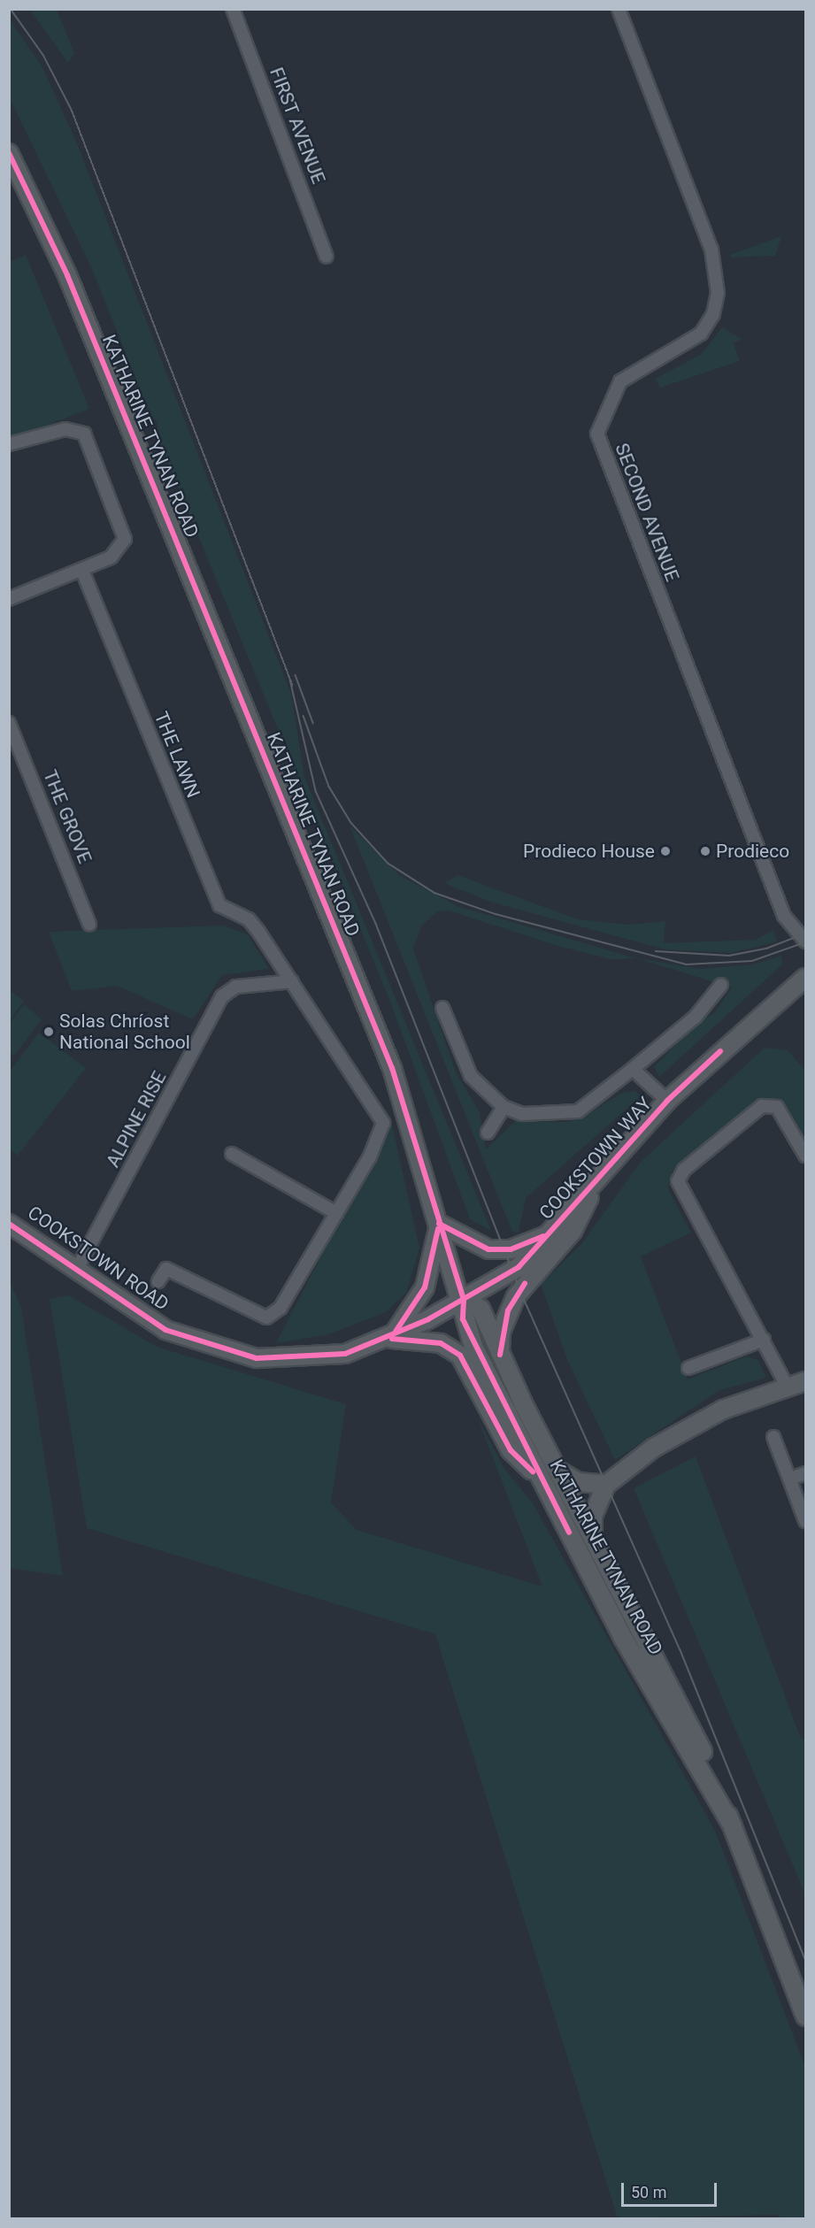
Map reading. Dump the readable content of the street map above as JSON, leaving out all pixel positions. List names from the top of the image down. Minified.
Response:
{"streets":{"main road":["KATHARINE TYNAN ROAD","COOKSTOWN WAY","COOKSTOWN ROAD"],"street":["FIRST AVENUE","SECOND AVENUE","THE LAWN","THE GROVE","ALPINE RISE"]},"crossings":[["KATHARINE TYNAN ROAD","COOKSTOWN WAY"],["KATHARINE TYNAN ROAD","COOKSTOWN ROAD"],["THE LAWN","ALPINE RISE"],["ALPINE RISE","COOKSTOWN ROAD"],["COOKSTOWN WAY","COOKSTOWN ROAD"]],"places":["Prodieco House","Prodieco","Solas Chríost National School"],"scale_bar":"50 m"}
